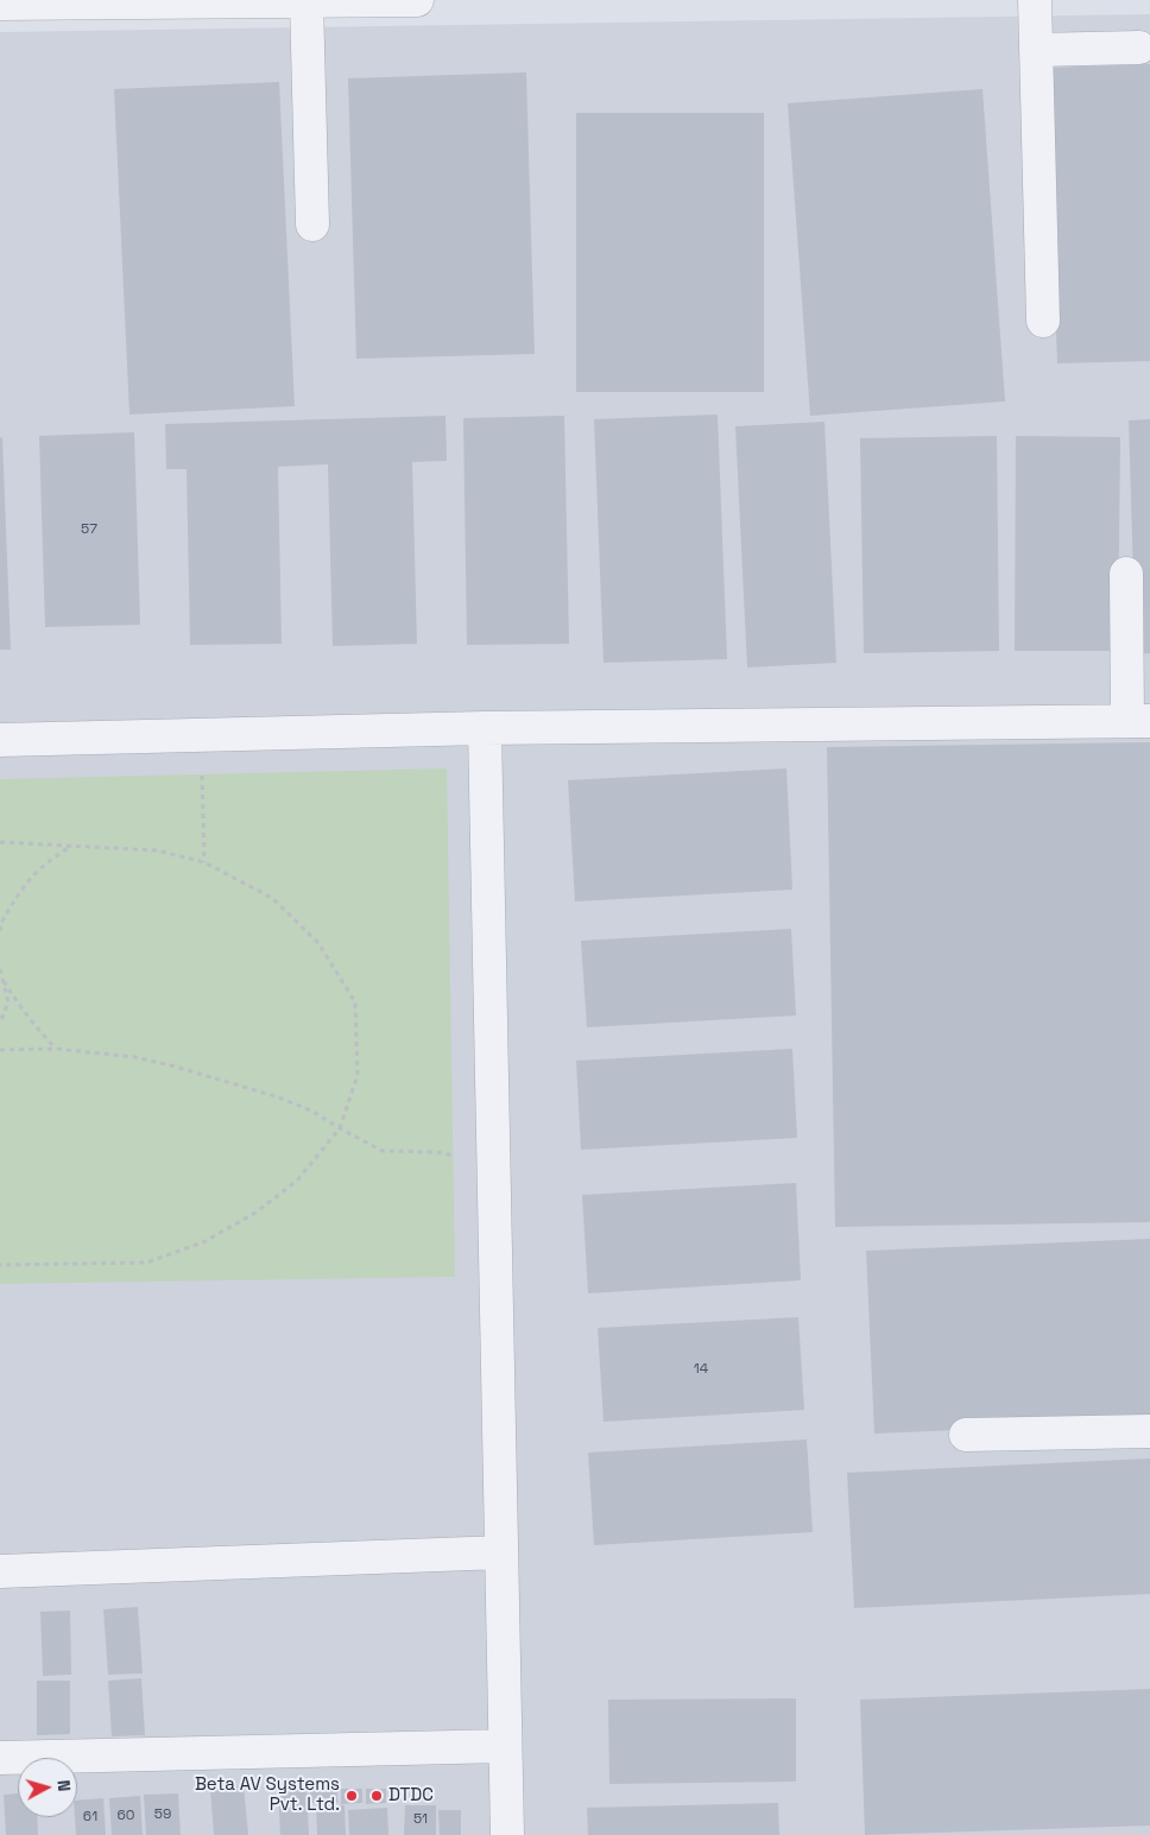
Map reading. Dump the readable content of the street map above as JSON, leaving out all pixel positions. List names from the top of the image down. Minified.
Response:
{"places":["Beta AV Systems Pvt. Ltd.","DTDC"],"house_numbers":["57","14","59","60","61","51"],"north":"right"}
